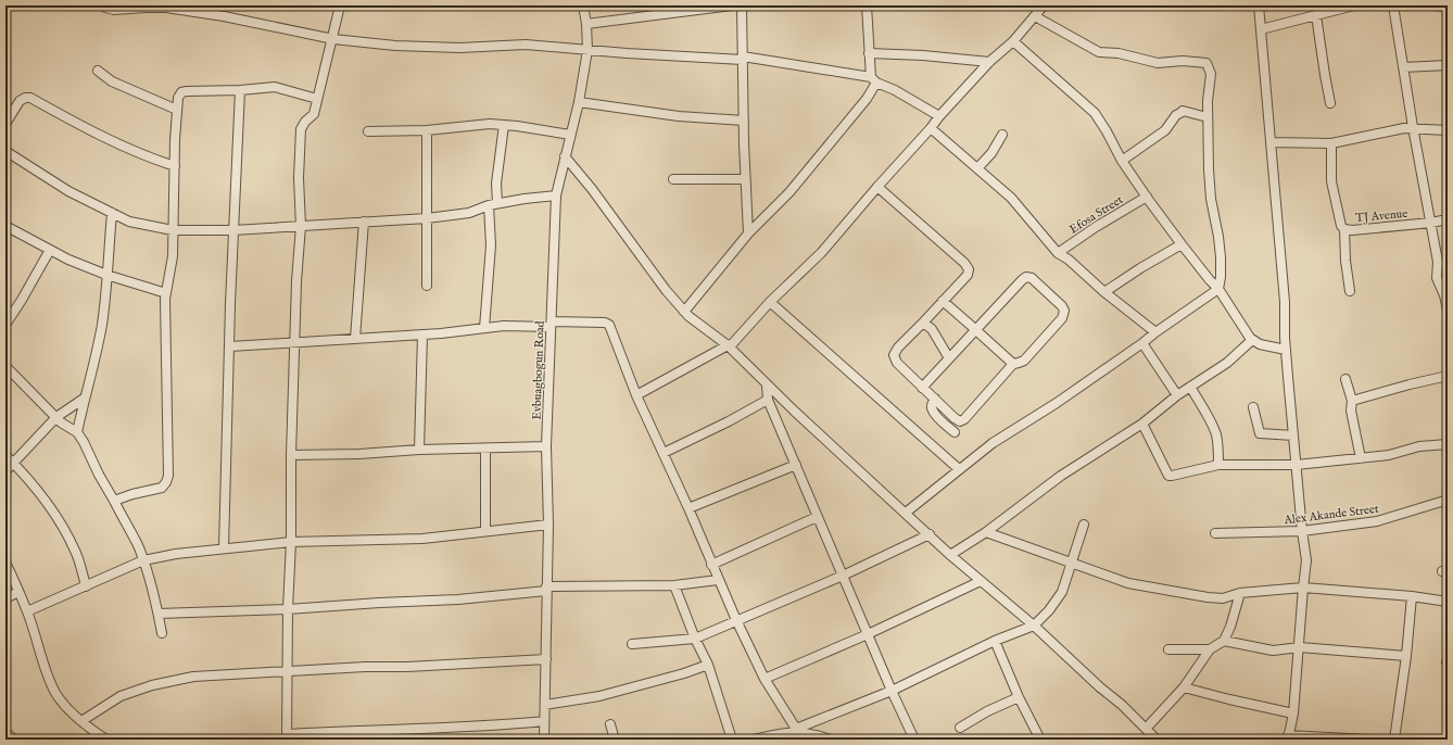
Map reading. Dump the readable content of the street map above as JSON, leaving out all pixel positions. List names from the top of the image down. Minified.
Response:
{"streets":{"street":["Efosa Street","TJ Avenue","Evbuagbogun Road","Alex Akande Street"]}}
